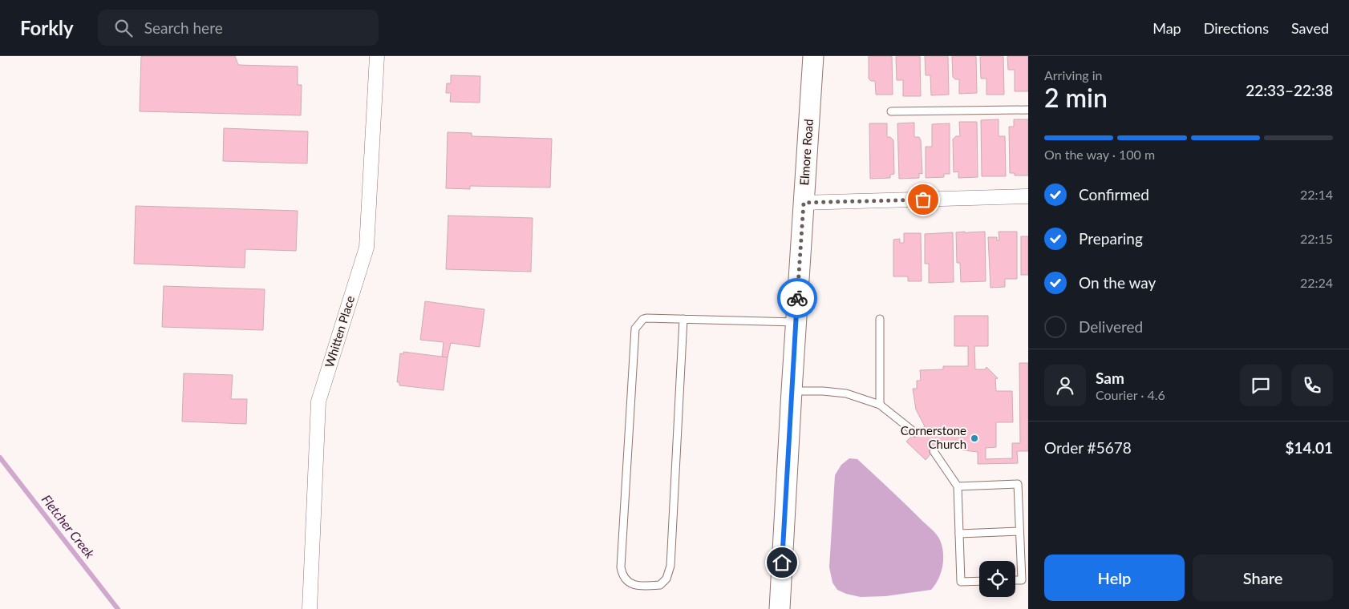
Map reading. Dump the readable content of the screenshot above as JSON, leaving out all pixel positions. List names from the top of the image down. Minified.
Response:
{"streets":{"street":["Elmore Road","Whitten Place"]},"water":["Fletcher Creek"],"places":["Cornerstone Church"],"page":{"header":"Forkly","search":"Search here","nav":["Map","Directions","Saved"],"heading":["2 min","Arriving in","22:33–22:38"],"panel":["Sam","Courier · 4.6","Order #5678","$14.01"],"bar":"On the way · 100 m","list":[["Confirmed","22:14"],["Preparing","22:15"],["On the way","22:24"],"Delivered"],"buttons":["Help","Share"]}}
